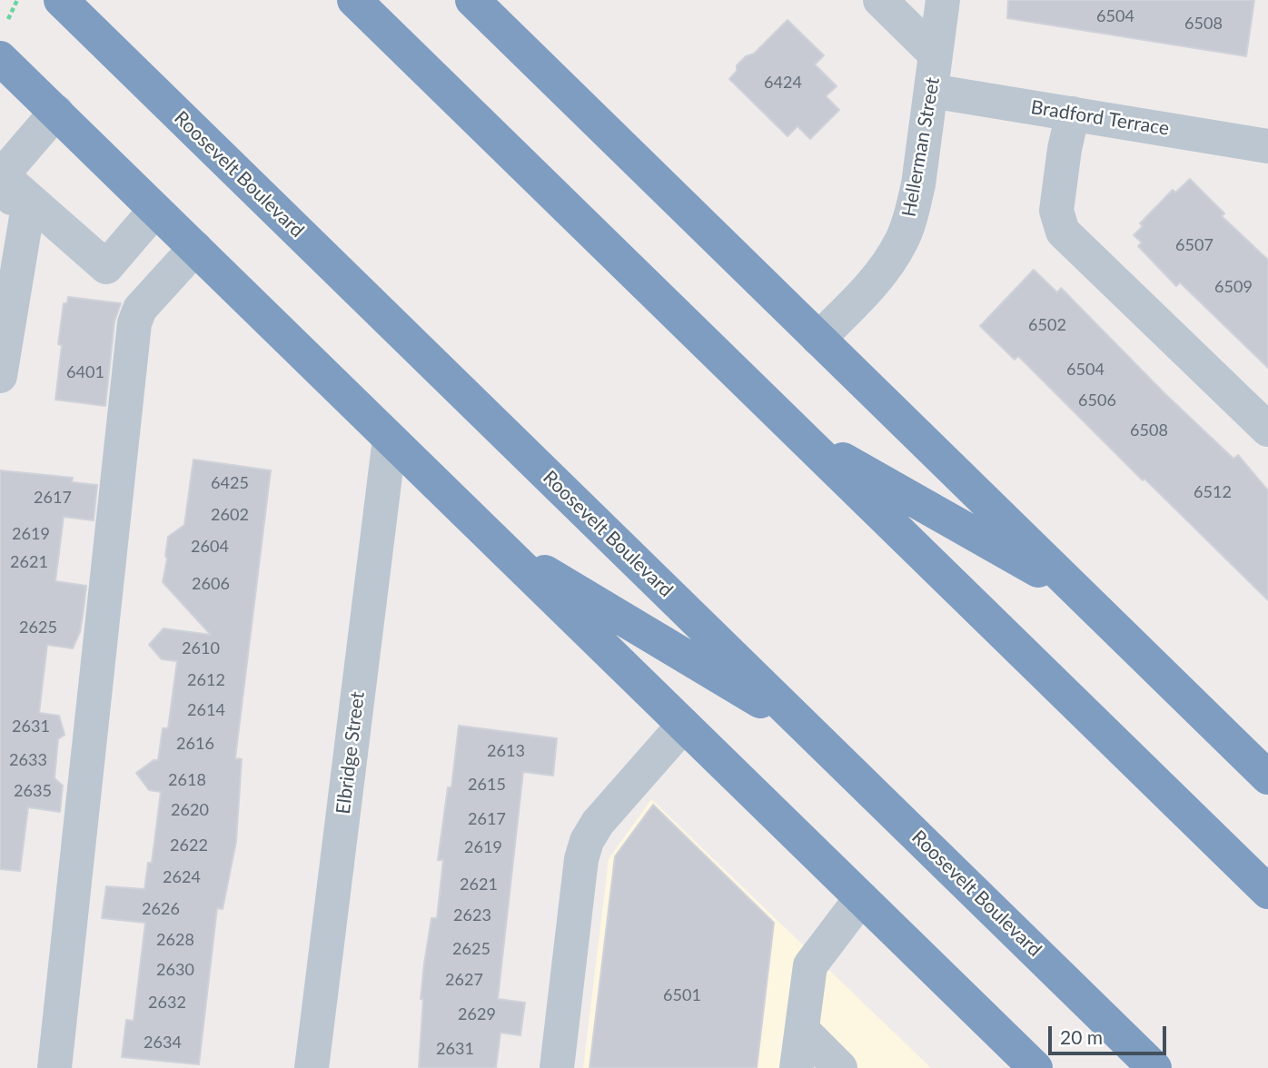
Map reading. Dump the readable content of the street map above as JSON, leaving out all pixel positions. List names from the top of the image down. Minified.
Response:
{"streets":{"highway":["Roosevelt Boulevard"],"street":["Bradford Terrace","Hellerman Street","Elbridge Street"]},"crossings":[["Bradford Terrace","Hellerman Street"]],"house_numbers":["6504","6508","6424","6507","6509","6502","6504","6401","6506","6508","6425","6512","2617","2602","2619","2604","2621","2606","2625","2610","2612","2614","2631","2616","2613","2633","2618","2615","2635","2620","2617","2622","2619","2624","2621","2626","2623","2628","2625","2630","2627","6501","2632","2629","2634","2631"],"scale_bar":"20 m"}
